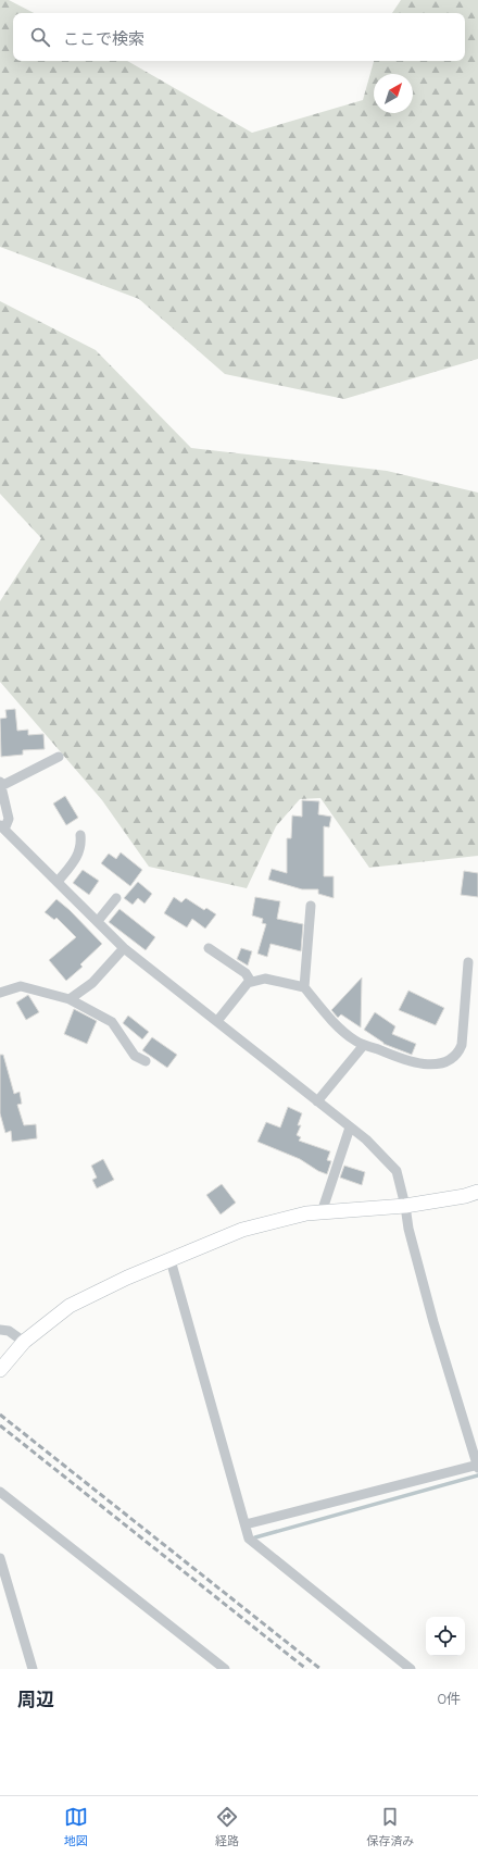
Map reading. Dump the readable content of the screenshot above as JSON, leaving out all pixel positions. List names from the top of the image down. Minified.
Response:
{"north":"top right","page":{"search":"ここで検索","heading":["周辺","0件"],"nav":["地図","経路","保存済み"]}}
